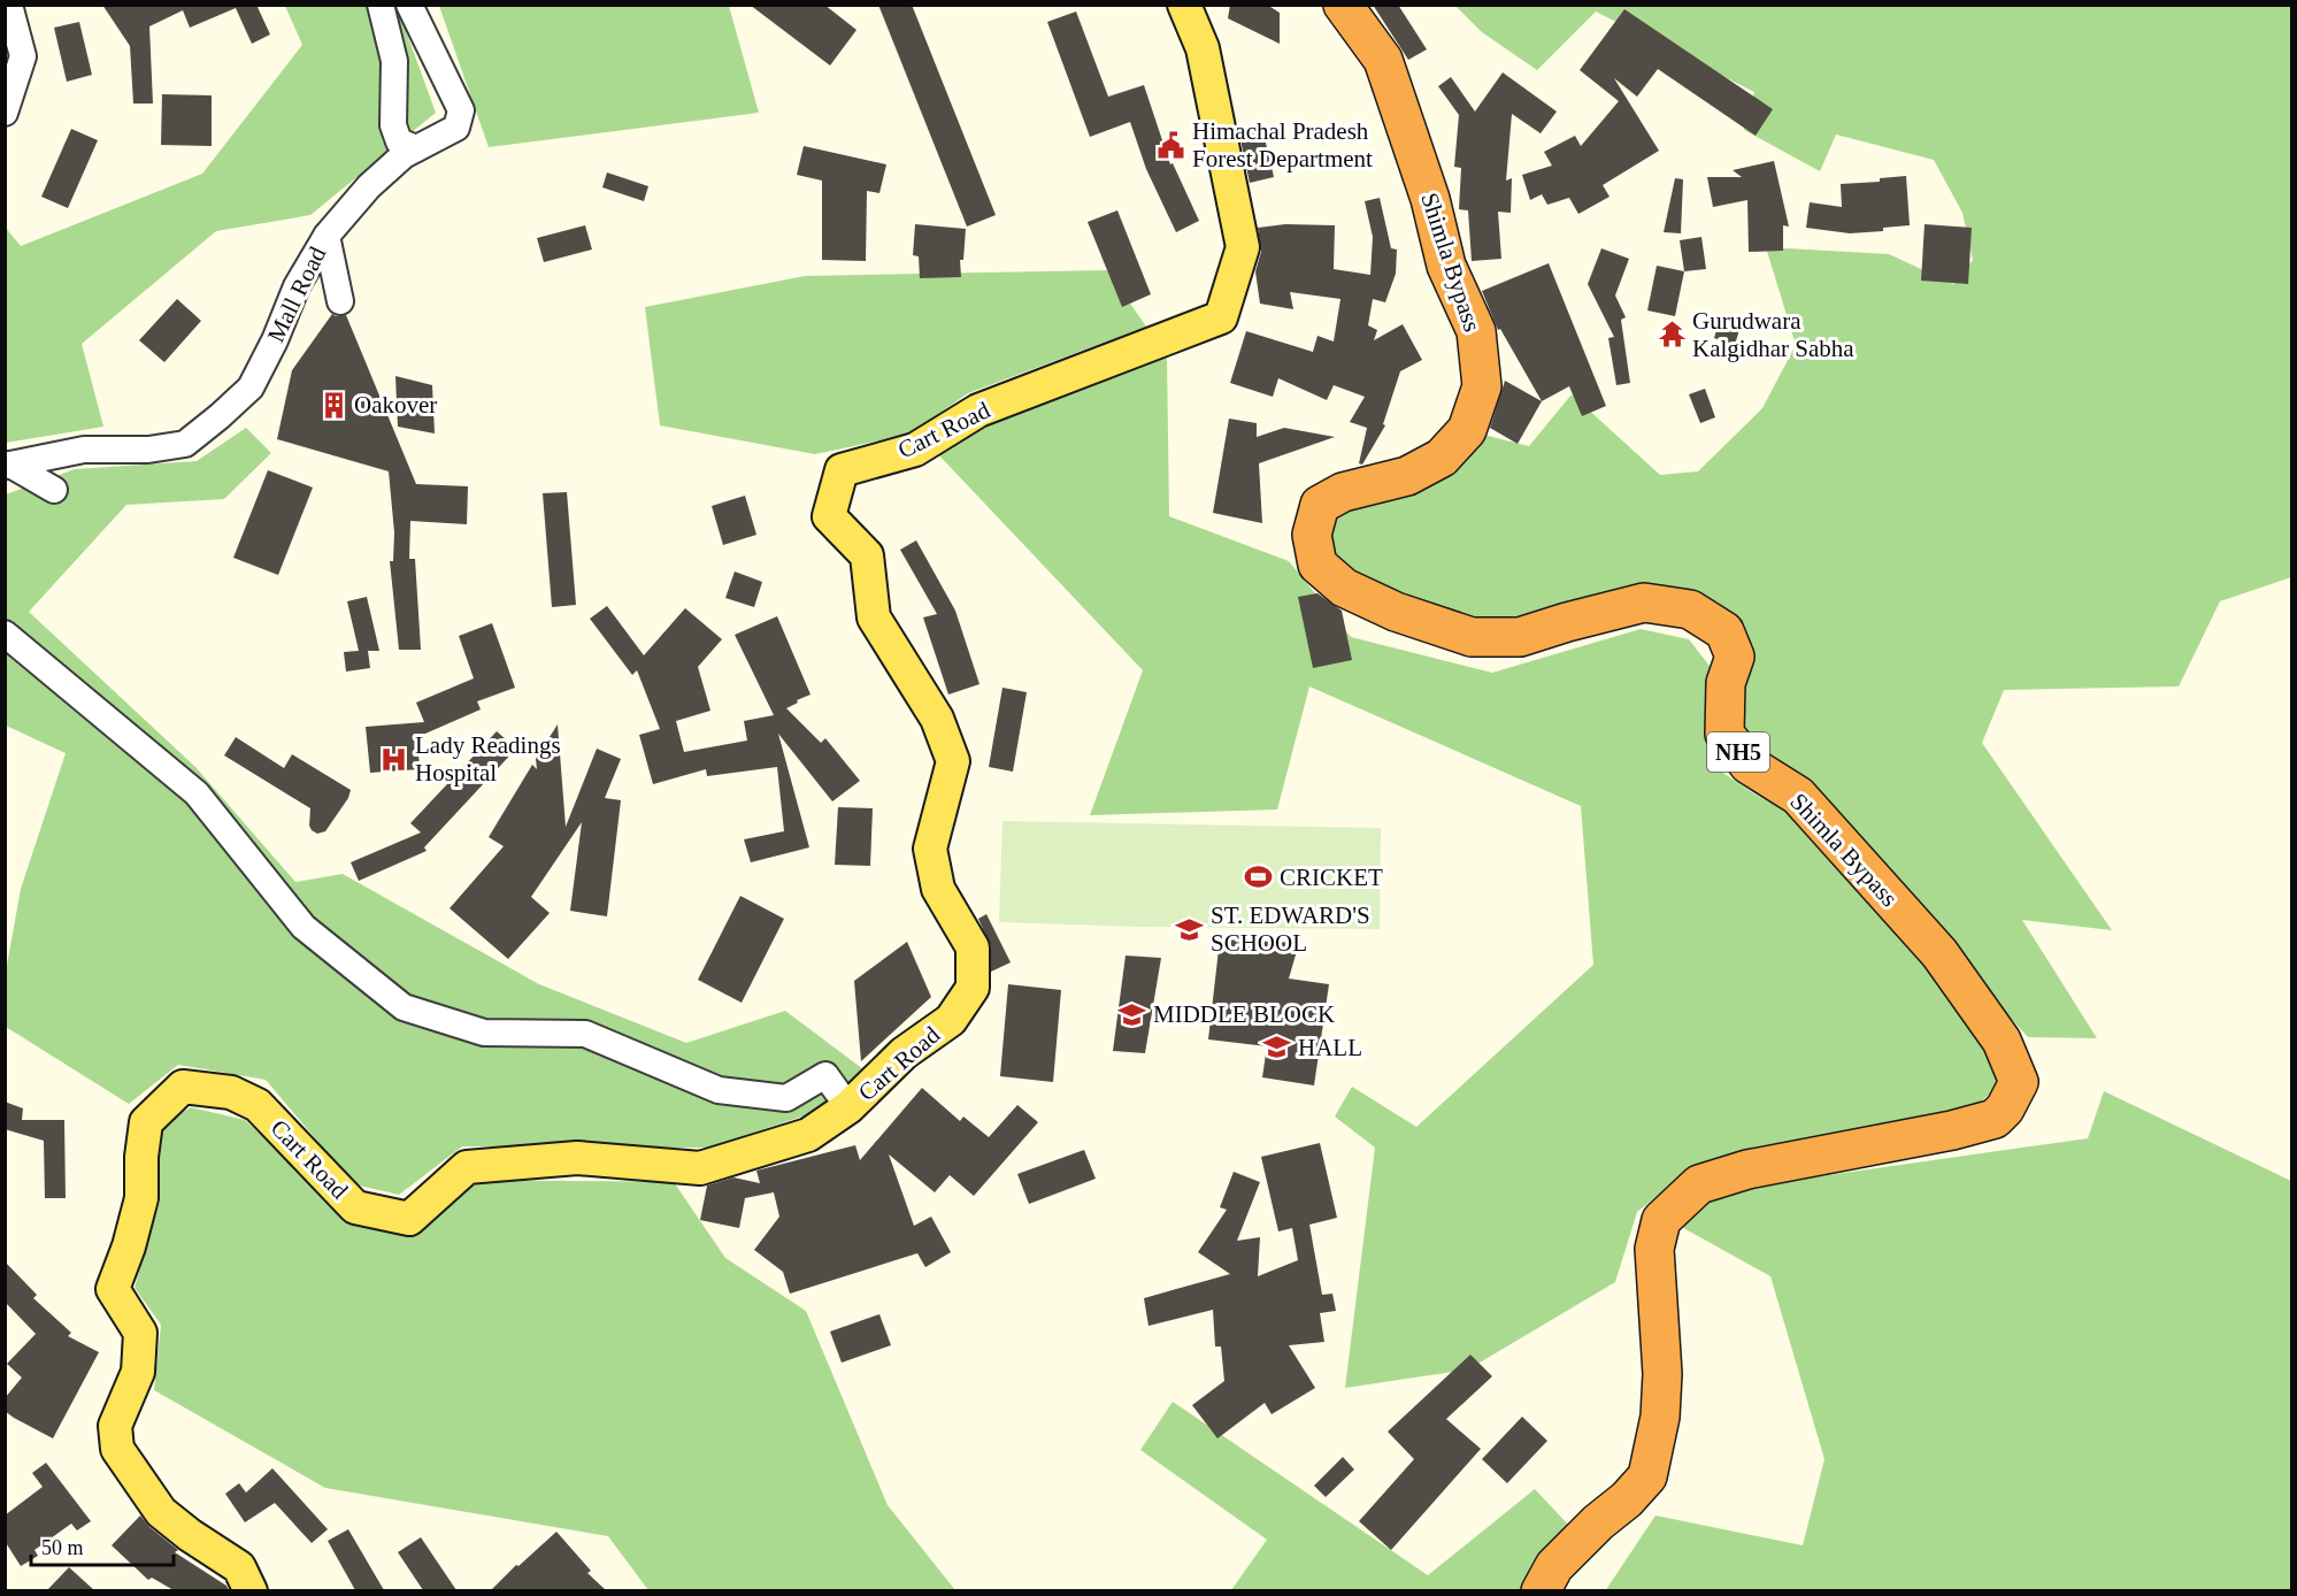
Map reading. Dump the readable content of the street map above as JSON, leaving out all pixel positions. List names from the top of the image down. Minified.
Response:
{"streets":{"highway":["Shimla Bypass","NH5"],"main road":["Cart Road"],"street":["Mall Road"]},"places":{"public building":["Himachal Pradesh Forest Department"],"temple":["Gurudwara Kalgidhar Sabha"],"building":["Oakover"],"hospital":["Lady Readings Hospital"],"sports":["CRICKET"],"school or university":["ST. EDWARD'S SCHOOL","MIDDLE BLOCK","HALL"]},"scale_bar":"50 m"}
